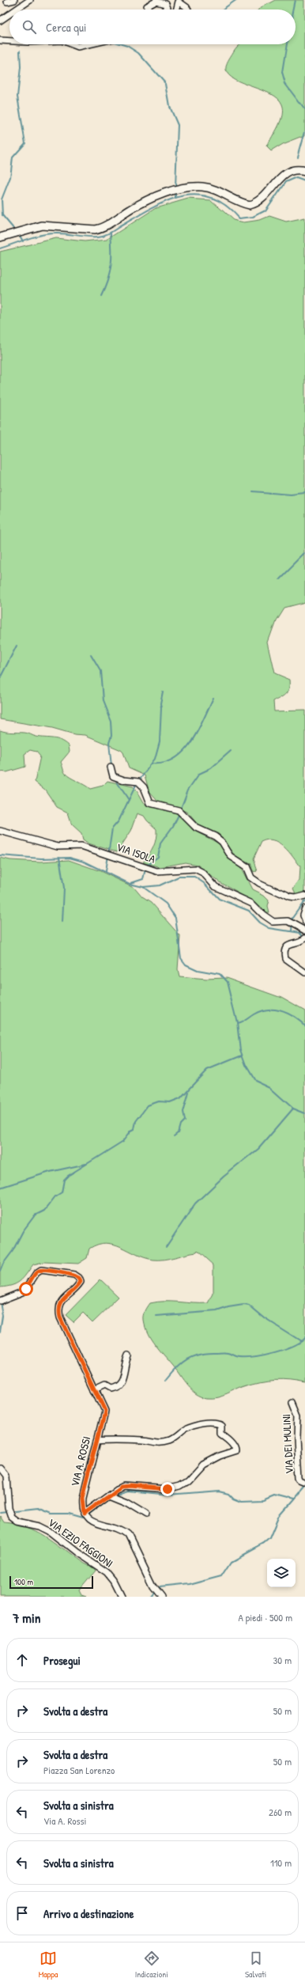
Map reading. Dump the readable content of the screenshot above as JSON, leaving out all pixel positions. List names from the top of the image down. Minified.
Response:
{"streets":{"street":["VIA ISOLA","VIA DEI MULINI","VIA A. ROSSI","VIA EZIO FAGGIONI"]},"scale_bar":"100 m","page":{"search":"Cerca qui","scale":"100 m","heading":["7 min","A piedi · 500 m"],"list":[["Prosegui","30 m"],["Svolta a destra","50 m"],["Svolta a destra","Piazza San Lorenzo","50 m"],["Svolta a sinistra","Via A. Rossi","260 m"],["Svolta a sinistra","110 m"],"Arrivo a destinazione"],"nav":["Mappa","Indicazioni","Salvati"]}}
